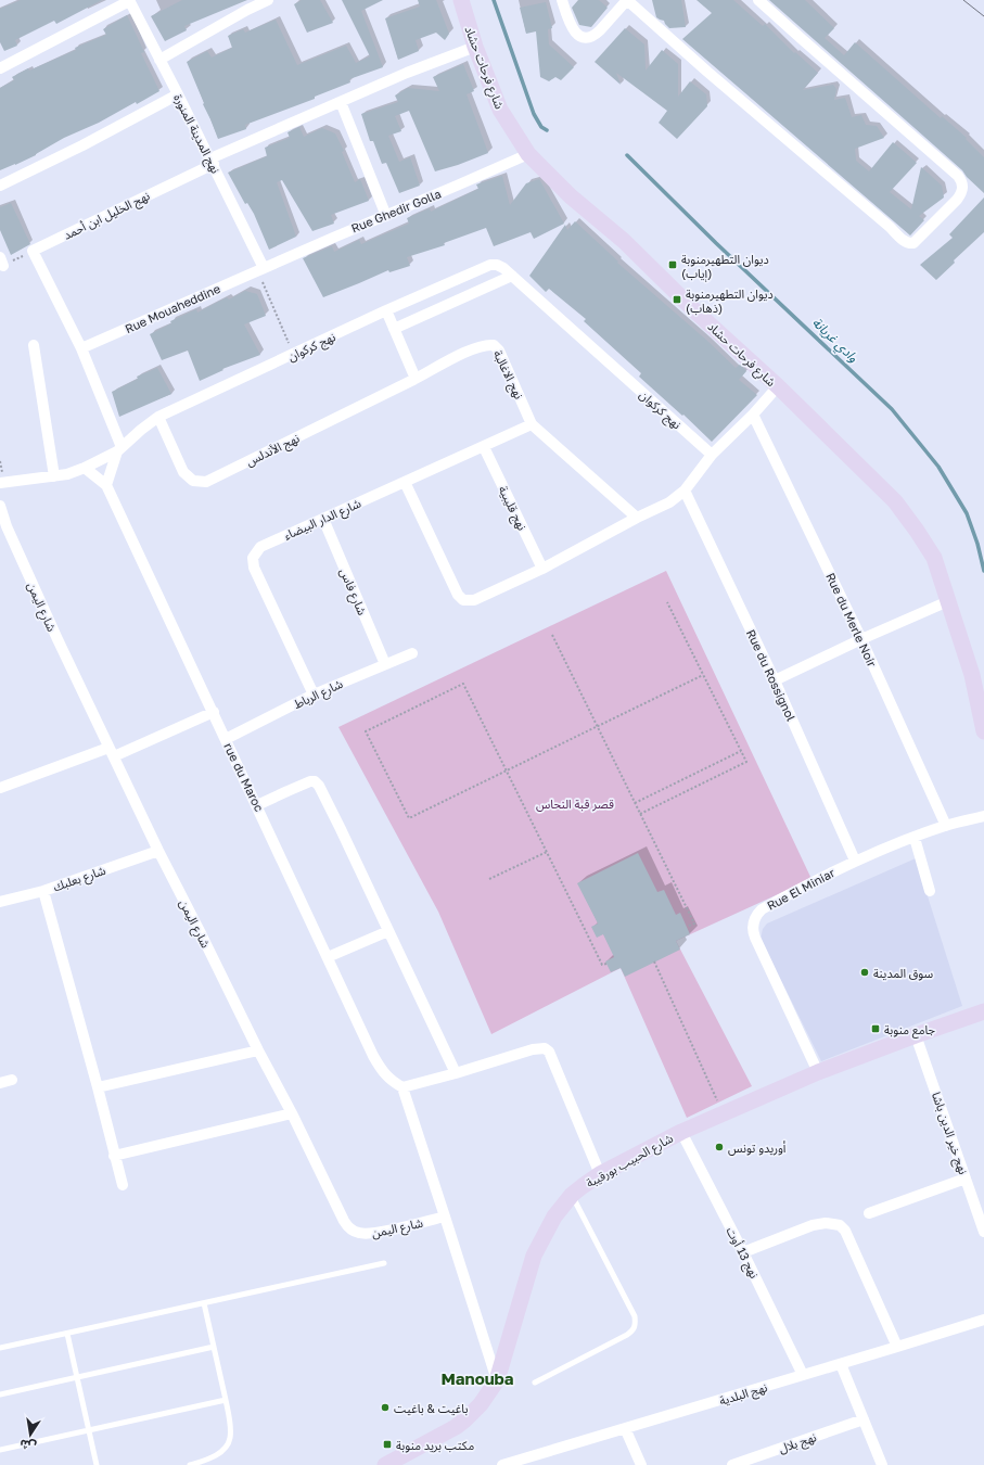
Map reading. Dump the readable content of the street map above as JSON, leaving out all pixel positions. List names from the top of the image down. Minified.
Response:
{"streets":{"street":["شارع فرحات حشاد","نهج المدينة المنورة","Rue Ghedir Golla","نهج الخليل ابن أحمد","Rue Mouaheddine","نهج كركوان","نهج الاغالبة","نهج الأندلس","نهج قليبية","شارع الدار البيضاء","شارع فاس","شارع اليمن","Rue du Merle Noir","Rue du Rossignol","شارع الرباط","rue du Maroc","شارع بعلبك","Rue El Miniar","نهج خير الدين باشا","شارع الحبيب بورقيبة","نهج 13 أوت","نهج البلدية","نهج بلال"]},"crossings":[["شارع فرحات حشاد","Rue Ghedir Golla"],["شارع فرحات حشاد","نهج الخليل ابن أحمد"],["نهج المدينة المنورة","Rue Ghedir Golla"],["نهج المدينة المنورة","نهج الخليل ابن أحمد"],["نهج المدينة المنورة","Rue Mouaheddine"],["Rue Ghedir Golla","Rue Mouaheddine"],["نهج كركوان","نهج الأندلس"],["نهج الاغالبة","نهج الأندلس"],["نهج الاغالبة","شارع الدار البيضاء"],["نهج قليبية","شارع الدار البيضاء"],["شارع الدار البيضاء","شارع فاس"],["شارع الدار البيضاء","شارع الرباط"],["شارع فاس","شارع الرباط"],["شارع اليمن","شارع بعلبك"],["Rue du Merle Noir","Rue El Miniar"],["Rue du Rossignol","Rue El Miniar"],["شارع الرباط","rue du Maroc"],["Rue El Miniar","شارع الحبيب بورقيبة"],["نهج خير الدين باشا","شارع الحبيب بورقيبة"],["شارع الحبيب بورقيبة","نهج 13 أوت"],["نهج 13 أوت","نهج البلدية"]],"districts":["Manouba"],"water":["وادي غريانة"],"parks":["قصر قبة النحاس"],"places":{"transit":["ديوان التطهيرمنوبة (إياب)","ديوان التطهيرمنوبة (ذهاب)","جامع منوبة","مكتب بريد منوبة"],"other":["سوق المدينة","أوريدو تونس","باغيت & باغيت"]},"north":"bottom"}
